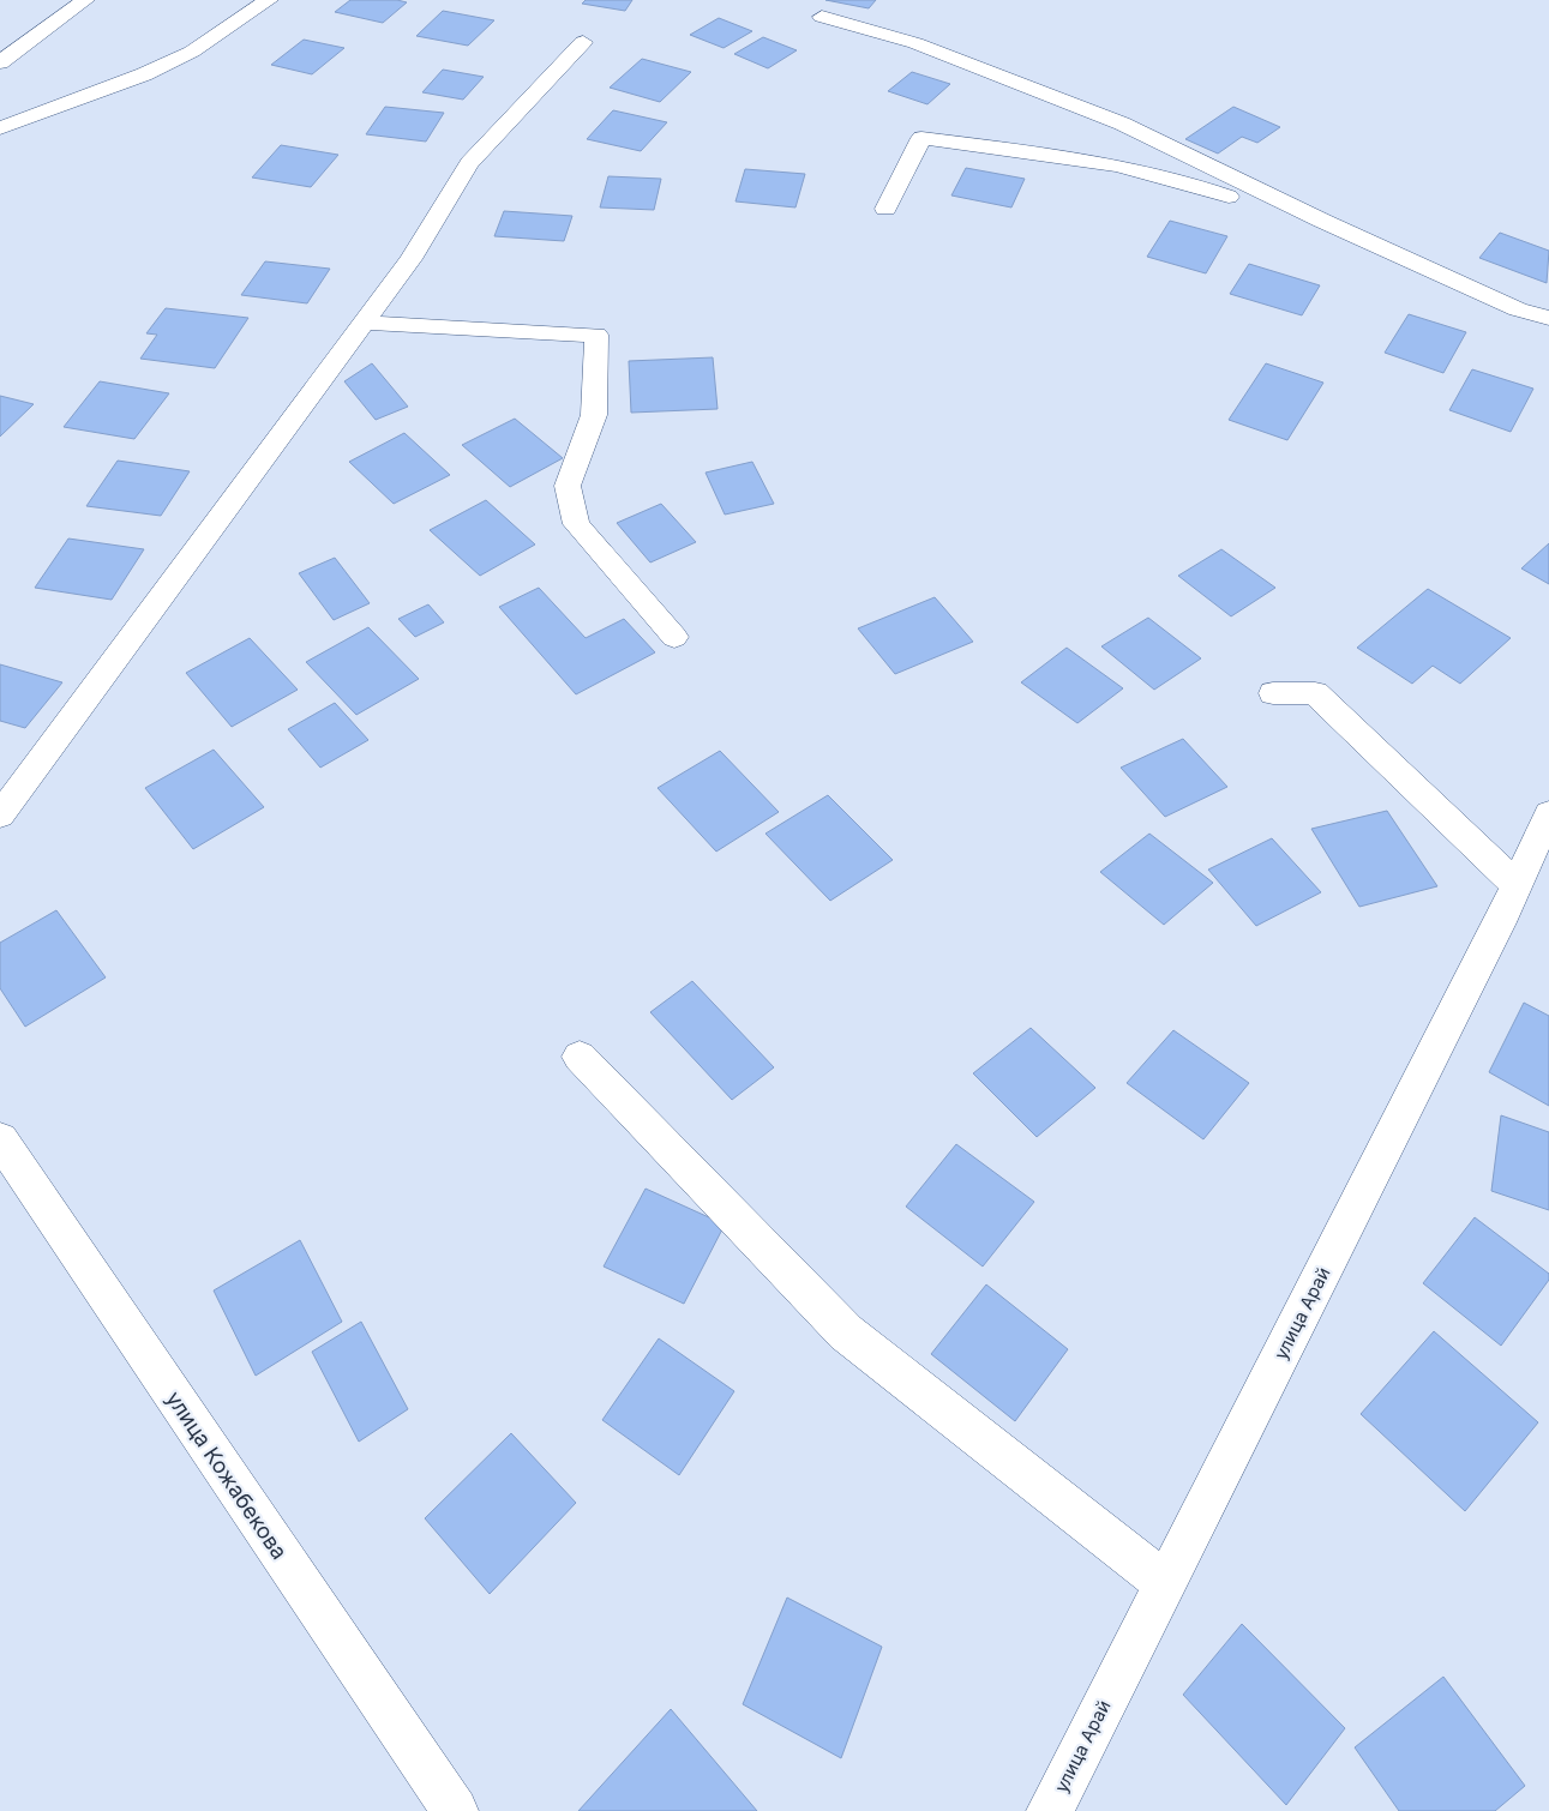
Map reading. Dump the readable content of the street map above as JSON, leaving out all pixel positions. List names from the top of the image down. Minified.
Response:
{"streets":{"street":["улица Арай","улица Кожабекова"]}}
